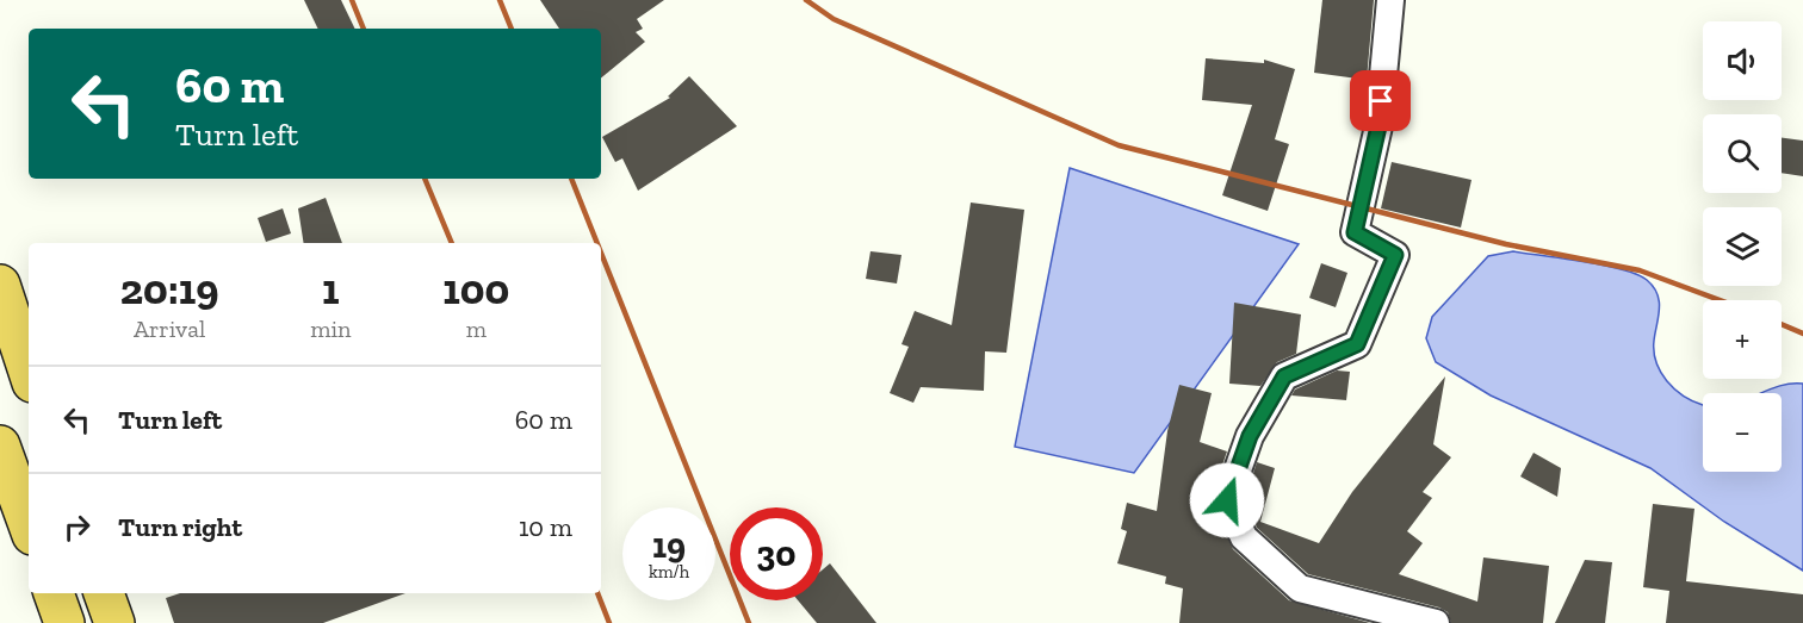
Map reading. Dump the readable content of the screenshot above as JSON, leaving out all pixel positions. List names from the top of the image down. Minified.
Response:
{"page":{"map_buttons":["+","−"],"turn":["60 m","Turn left"],"eta":["20:19","Arrival","1","min","100","m"],"list":[{"name":"Turn left","value":"60 m"},{"name":"Turn right","value":"10 m"}],"speed":"19 km/h","limit":"30"}}
